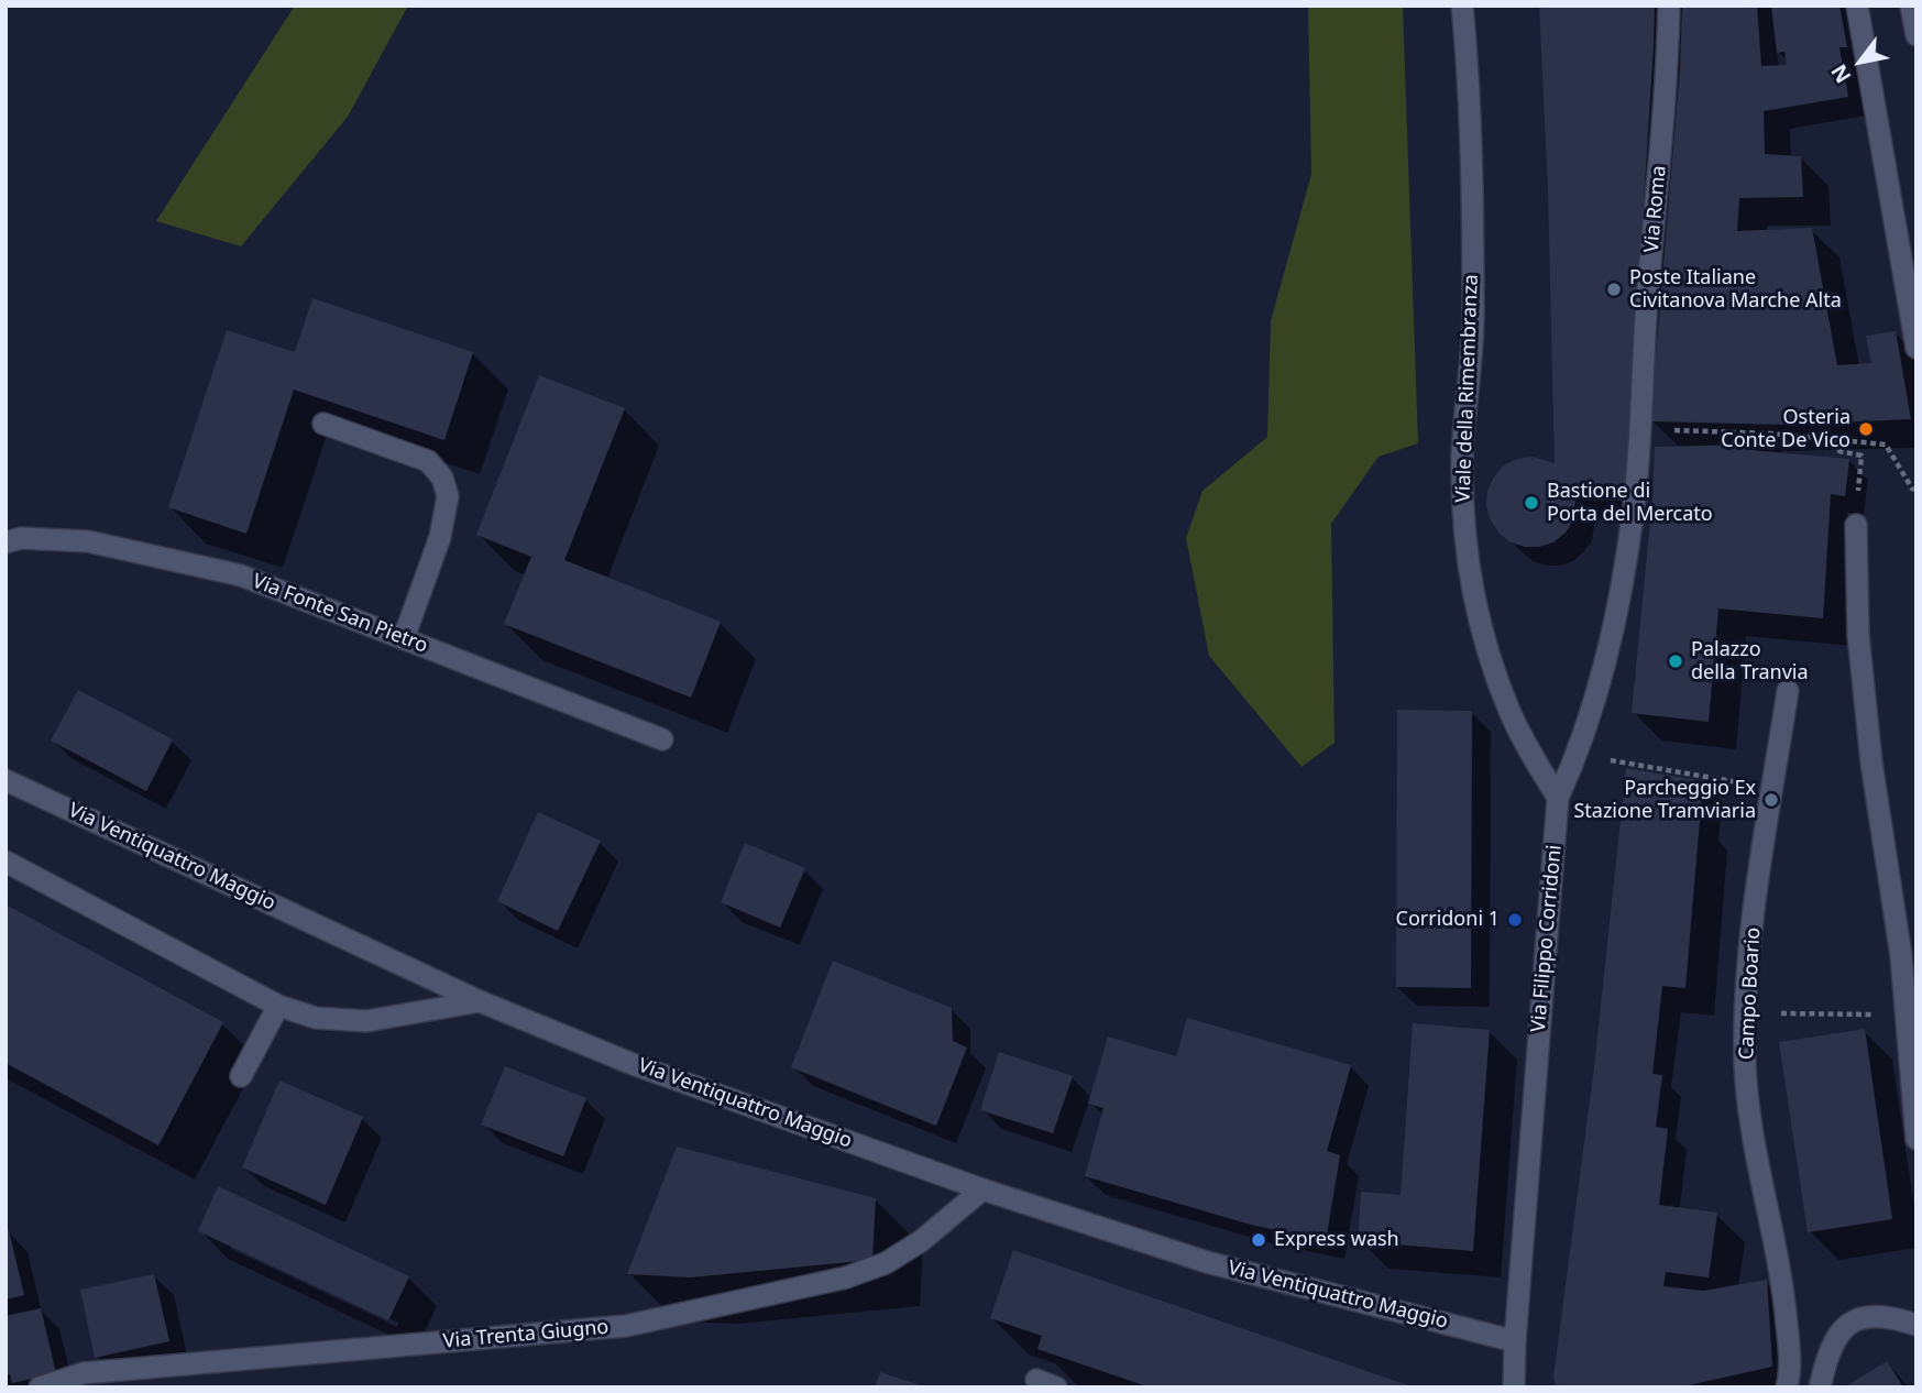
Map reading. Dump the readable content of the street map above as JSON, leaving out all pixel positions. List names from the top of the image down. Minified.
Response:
{"streets":{"street":["Via Roma","Viale della Rimembranza","Via Fonte San Pietro","Via Ventiquattro Maggio","Via Filippo Corridoni","Campo Boario","Via Trenta Giugno"]},"crossings":[["Via Roma","Via Filippo Corridoni"],["Viale della Rimembranza","Via Filippo Corridoni"],["Via Ventiquattro Maggio","Via Filippo Corridoni"],["Via Ventiquattro Maggio","Via Trenta Giugno"]],"places":["Poste Italiane Civitanova Marche Alta","Osteria Conte De Vico","Bastione di Porta del Mercato","Palazzo della Tranvia","Parcheggio Ex Stazione Tramviaria","Corridoni 1","Express wash"],"north":"bottom left"}
